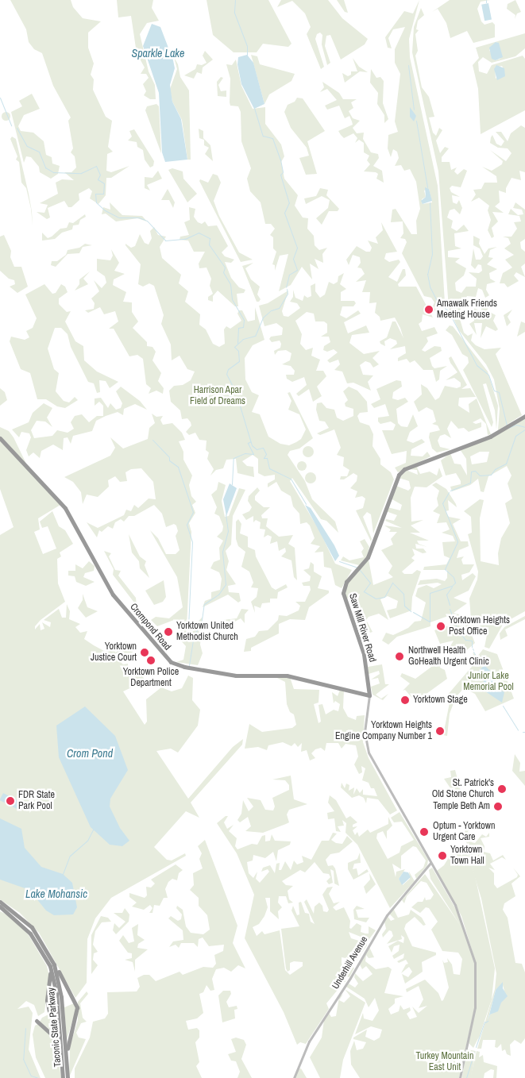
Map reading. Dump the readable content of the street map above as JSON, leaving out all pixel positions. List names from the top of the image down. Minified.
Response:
{"streets":{"highway":["Crompond Road","Saw Mill River Road","Taconic State Parkway"],"main road":["Underhill Avenue"]},"water":["Sparkle Lake","Crom Pond","Lake Mohansic"],"parks":["Harrison Apar Field of Dreams","Junior Lake Memorial Pool","Turkey Mountain East Unit"],"places":["Amawalk Friends Meeting House","Yorktown Heights Post Office","Yorktown United Methodist Church","Yorktown Justice Court","Northwell Health GoHealth Urgent Clinic","Yorktown Police Department","Yorktown Stage","Yorktown Heights Engine Company Number 1","St. Patrick's Old Stone Church","FDR State Park Pool","Temple Beth Am","Optum - Yorktown Urgent Care","Yorktown Town Hall"]}
